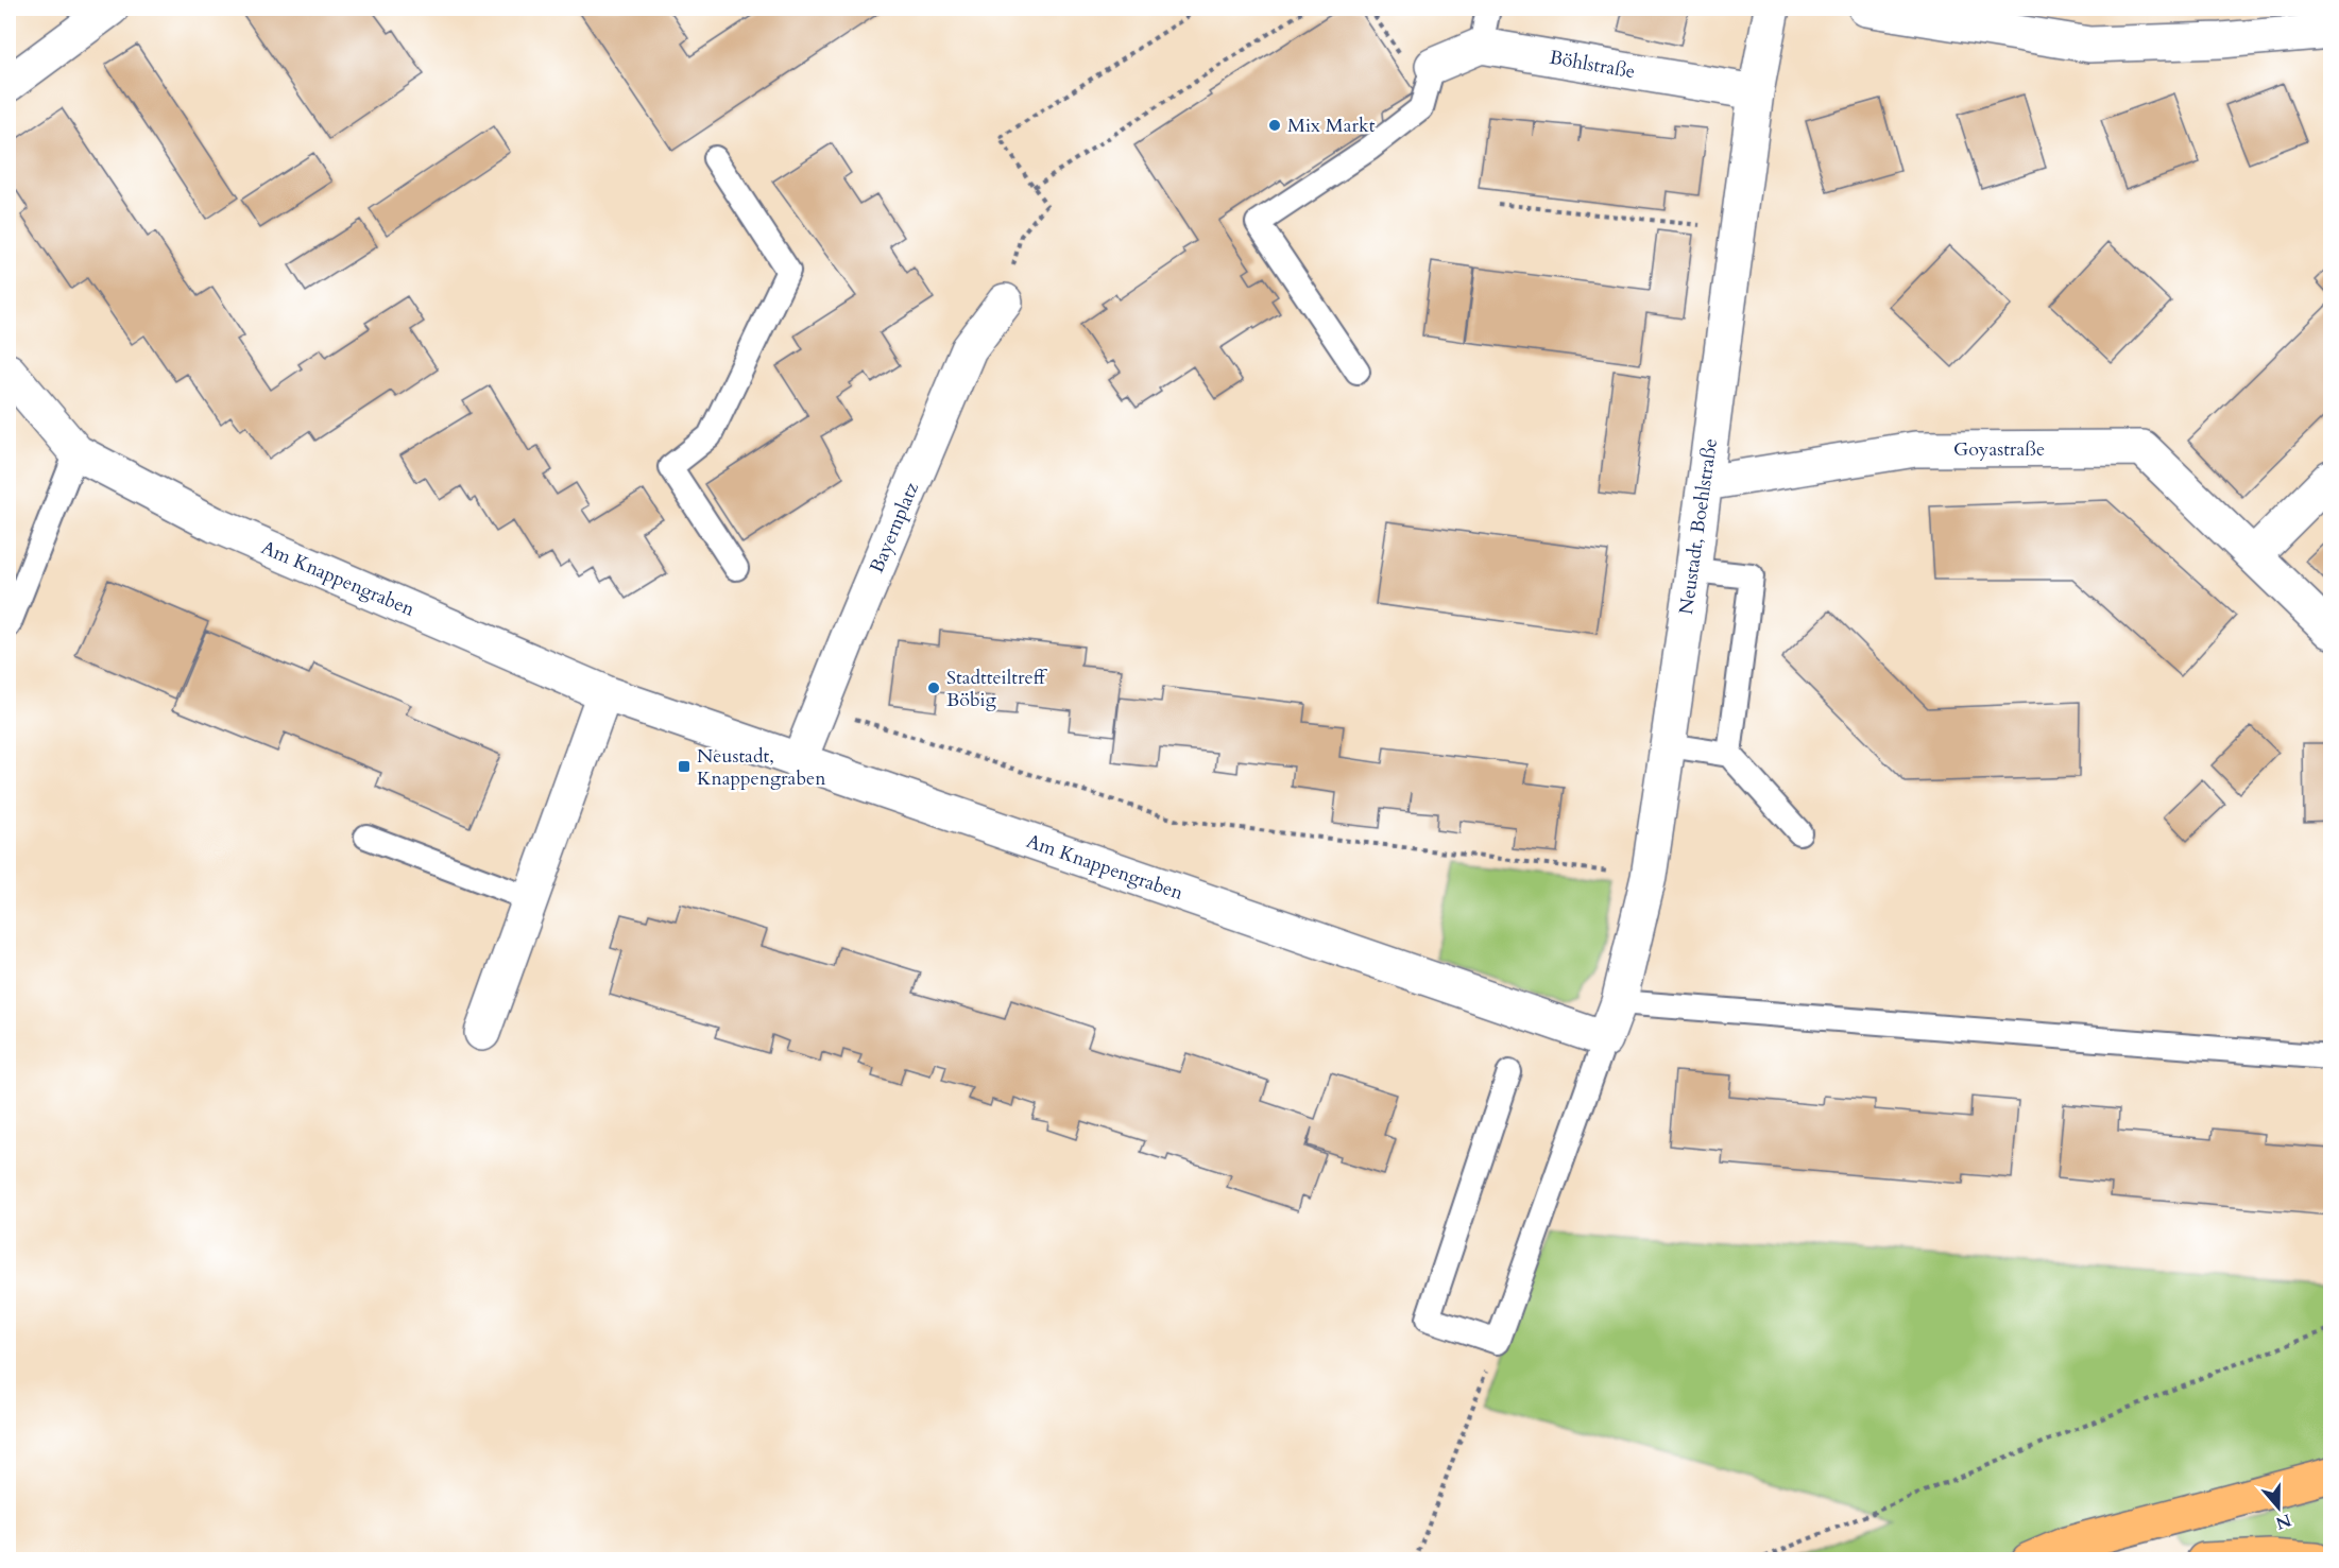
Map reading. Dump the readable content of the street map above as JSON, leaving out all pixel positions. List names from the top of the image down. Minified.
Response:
{"streets":{"street":["Böhlstraße","Goyastraße","Neustadt, Boehlstraße","Bayernplatz","Am Knappengraben"]},"crossings":[["Böhlstraße","Neustadt, Boehlstraße"],["Goyastraße","Neustadt, Boehlstraße"],["Neustadt, Boehlstraße","Am Knappengraben"],["Bayernplatz","Am Knappengraben"]],"places":{"other":["Mix Markt","Stadtteiltreff Böbig"],"transit":["Neustadt, Knappengraben"]},"north":"bottom"}
